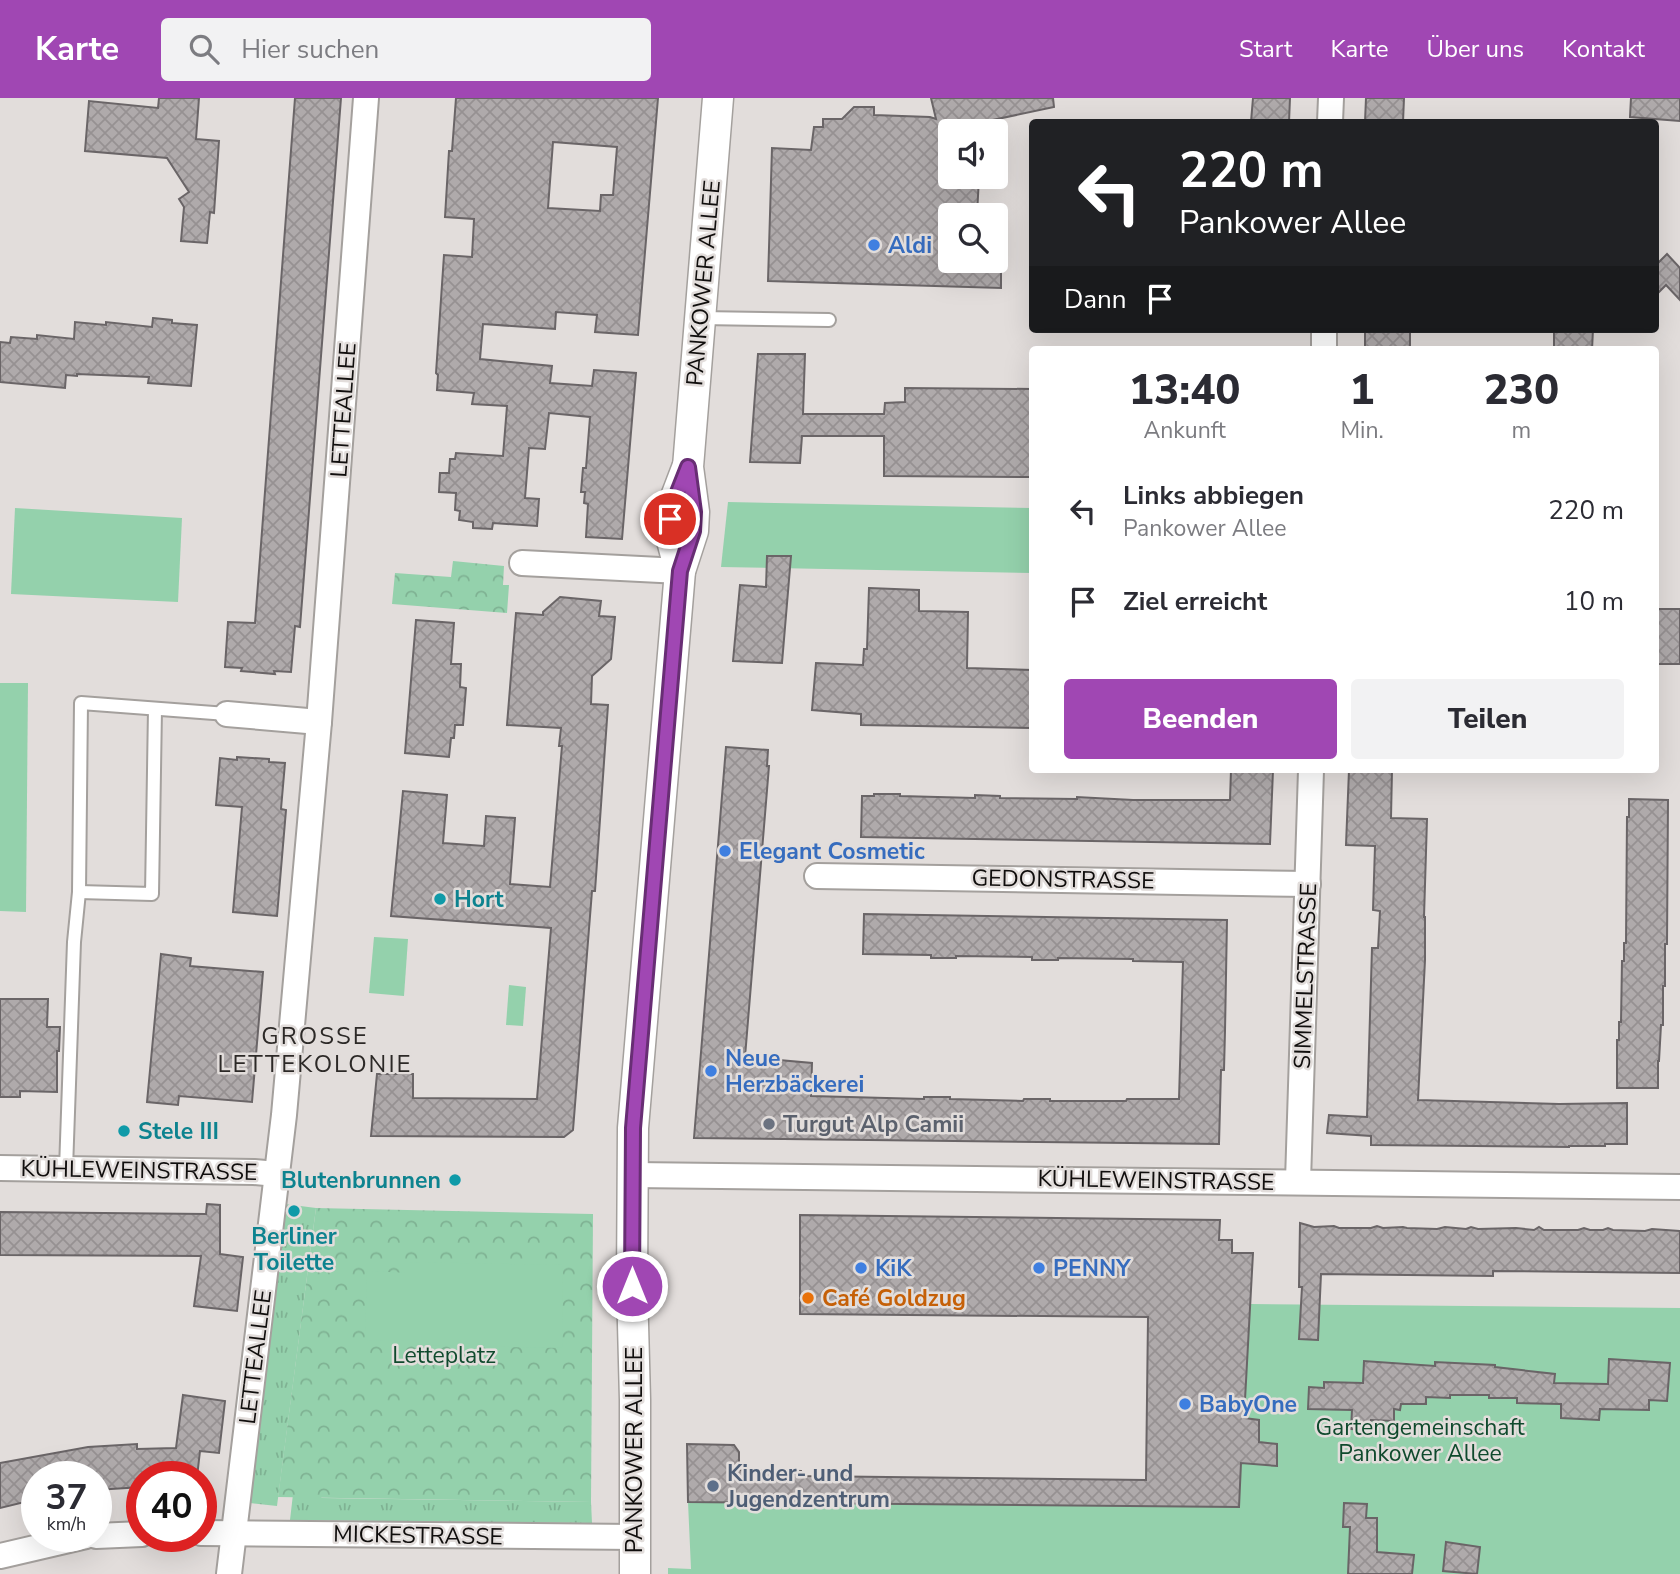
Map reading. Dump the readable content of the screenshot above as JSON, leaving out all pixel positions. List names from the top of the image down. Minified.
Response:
{"streets":{"street":["PANKOWER ALLEE","LETTEALLEE","GEDONSTRASSE","SIMMELSTRASSE","KÜHLEWEINSTRASSE","MICKESTRASSE"]},"crossings":[["PANKOWER ALLEE","KÜHLEWEINSTRASSE"],["PANKOWER ALLEE","MICKESTRASSE"],["LETTEALLEE","KÜHLEWEINSTRASSE"],["LETTEALLEE","MICKESTRASSE"],["GEDONSTRASSE","SIMMELSTRASSE"],["SIMMELSTRASSE","KÜHLEWEINSTRASSE"]],"districts":["GROSSE LETTEKOLONIE"],"parks":["Letteplatz","Gartengemeinschaft Pankower Allee"],"places":["Aldi","Elegant Cosmetic","Hort","Neue Herzbäckerei","Turgut Alp Camii","Stele III","Blutenbrunnen","Berliner Toilette","KiK","PENNY","Café Goldzug","BabyOne","Kinder- und Jugendzentrum"],"page":{"header":"Karte","search":"Hier suchen","nav":["Start","Karte","Über uns","Kontakt"],"turn":["220 m","Pankower Allee"],"then":"Dann","eta":["13:40","Ankunft","1","Min.","230","m"],"list":[{"name":"Links abbiegen","note":"Pankower Allee","value":"220 m"},{"name":"Ziel erreicht","value":"10 m"}],"buttons":["Beenden","Teilen"],"speed":"37 km/h","limit":"40"}}
